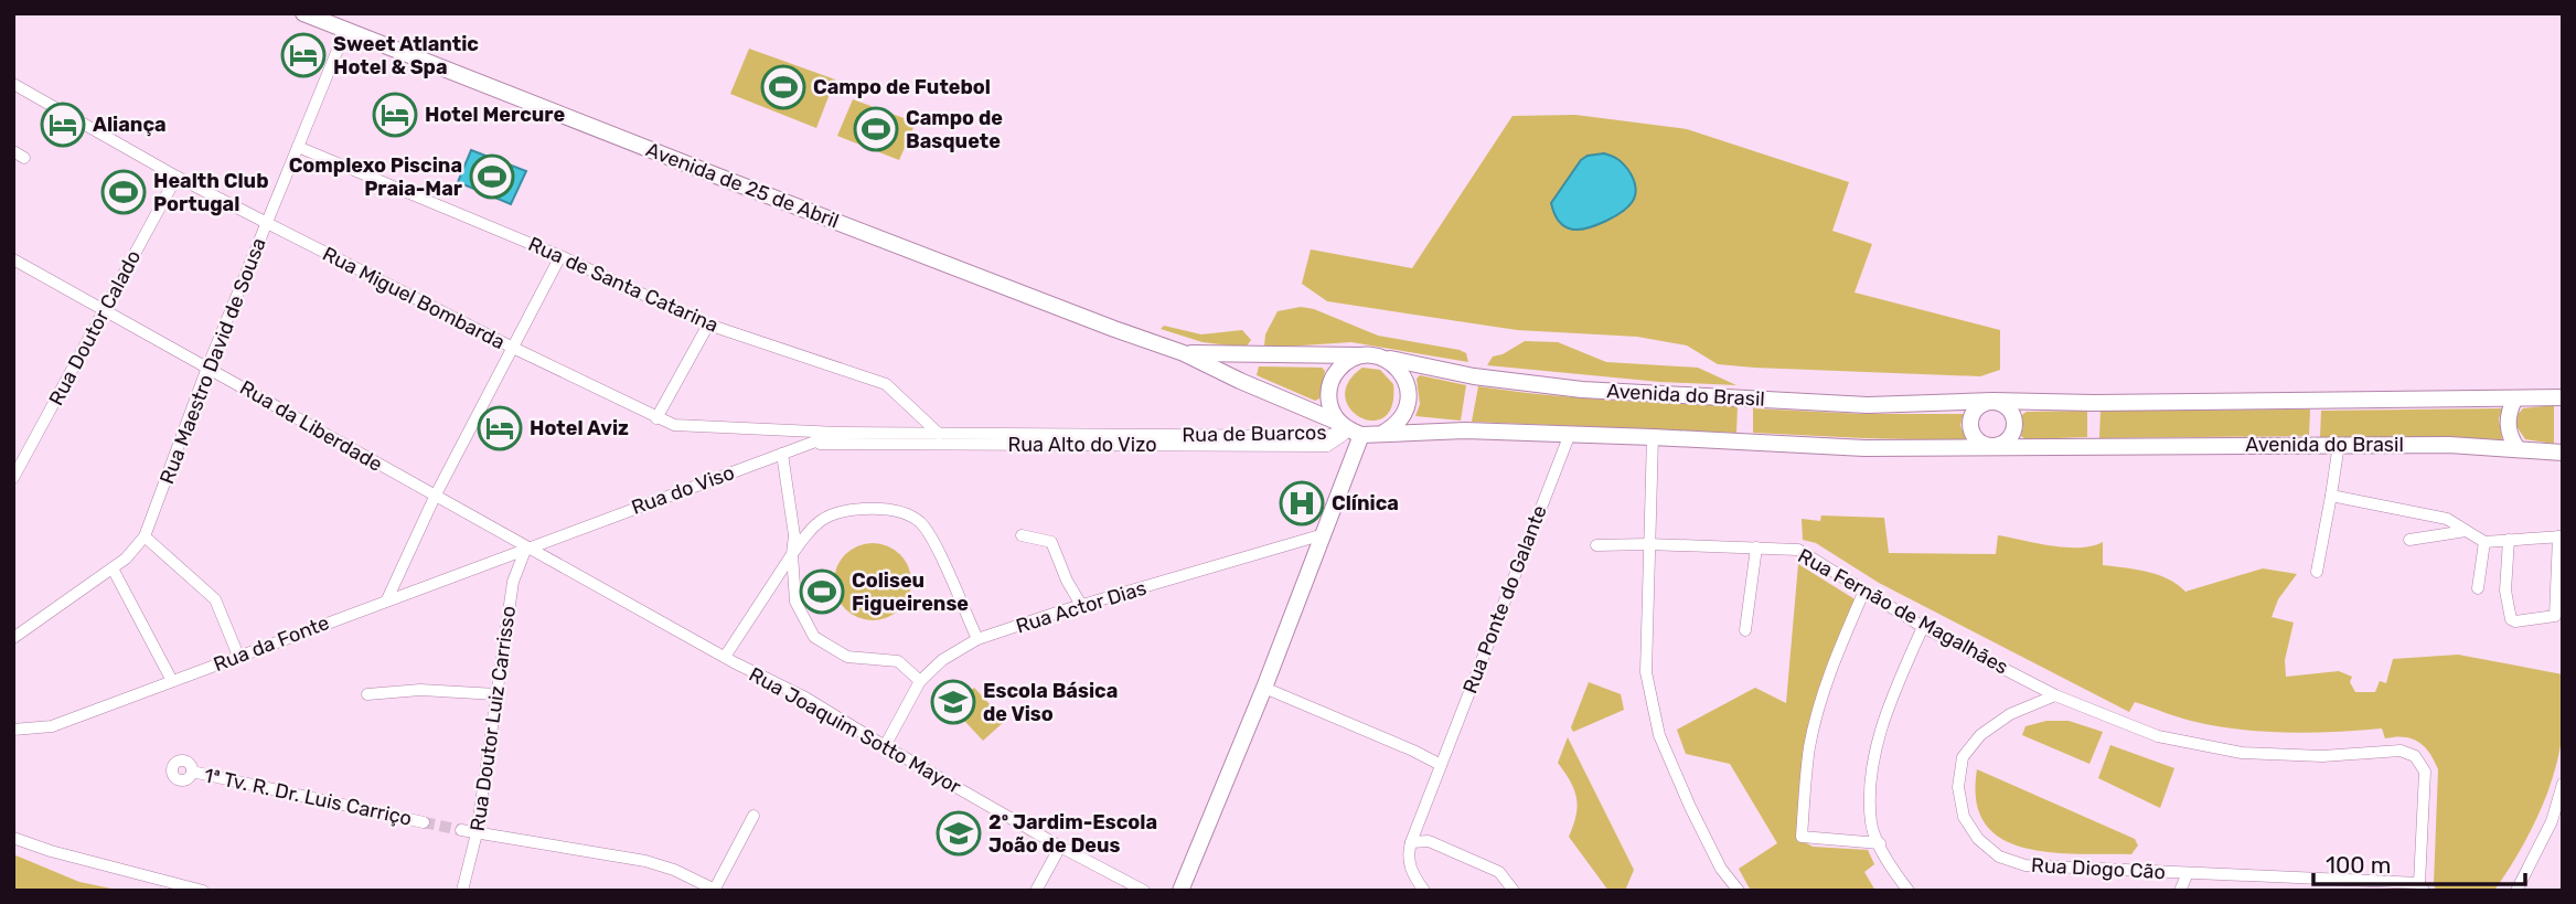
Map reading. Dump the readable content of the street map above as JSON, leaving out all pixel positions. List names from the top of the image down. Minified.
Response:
{"streets":{"main road":["Avenida de 25 de Abril","Avenida do Brasil"],"street":["Rua de Santa Catarina","Rua Miguel Bombarda","Rua Doutor Calado","Rua Maestro David de Sousa","Rua da Liberdade","Rua de Buarcos","Rua Alto do Vizo","Rua do Viso","Rua Ponte do Galante","Rua Actor Dias","Rua Fernão de Magalhães","Rua da Fonte","Rua Doutor Luiz Carrisso","Rua Joaquim Sotto Mayor","1ª Tv. R. Dr. Luis Carriço","Rua Diogo Cão"]},"crossings":[["Avenida de 25 de Abril","Rua Maestro David de Sousa"],["Rua de Santa Catarina","Rua Maestro David de Sousa"],["Rua de Santa Catarina","Rua de Buarcos"],["Rua Miguel Bombarda","Rua Doutor Calado"],["Rua Miguel Bombarda","Rua Maestro David de Sousa"],["Rua Miguel Bombarda","Rua de Buarcos"],["Rua Miguel Bombarda","Rua do Viso"],["Rua Doutor Calado","Rua da Liberdade"],["Rua Maestro David de Sousa","Rua da Liberdade"],["Avenida do Brasil","Rua de Buarcos"],["Avenida do Brasil","Rua Alto do Vizo"],["Avenida do Brasil","Rua Ponte do Galante"],["Rua da Liberdade","Rua do Viso"],["Rua da Liberdade","Rua da Fonte"],["Rua da Liberdade","Rua Doutor Luiz Carrisso"],["Rua da Liberdade","Rua Joaquim Sotto Mayor"],["Rua de Buarcos","Rua Alto do Vizo"],["Rua de Buarcos","Rua do Viso"],["Rua Alto do Vizo","Rua do Viso"],["Rua do Viso","Rua da Fonte"],["Rua do Viso","Rua Doutor Luiz Carrisso"],["Rua do Viso","Rua Joaquim Sotto Mayor"],["Rua Actor Dias","Rua Joaquim Sotto Mayor"],["Rua Fernão de Magalhães","Rua Diogo Cão"],["Rua da Fonte","Rua Doutor Luiz Carrisso"],["Rua da Fonte","Rua Joaquim Sotto Mayor"],["Rua Doutor Luiz Carrisso","Rua Joaquim Sotto Mayor"]],"places":{"hotel":["Sweet Atlantic Hotel & Spa","Hotel Mercure","Aliança","Hotel Aviz"],"sports":["Campo de Futebol","Campo de Basquete","Complexo Piscina Praia-Mar","Health Club Portugal","Coliseu Figueirense"],"hospital":["Clínica"],"school or university":["Escola Básica de Viso","2º Jardim-Escola João de Deus"]},"scale_bar":"100 m"}
